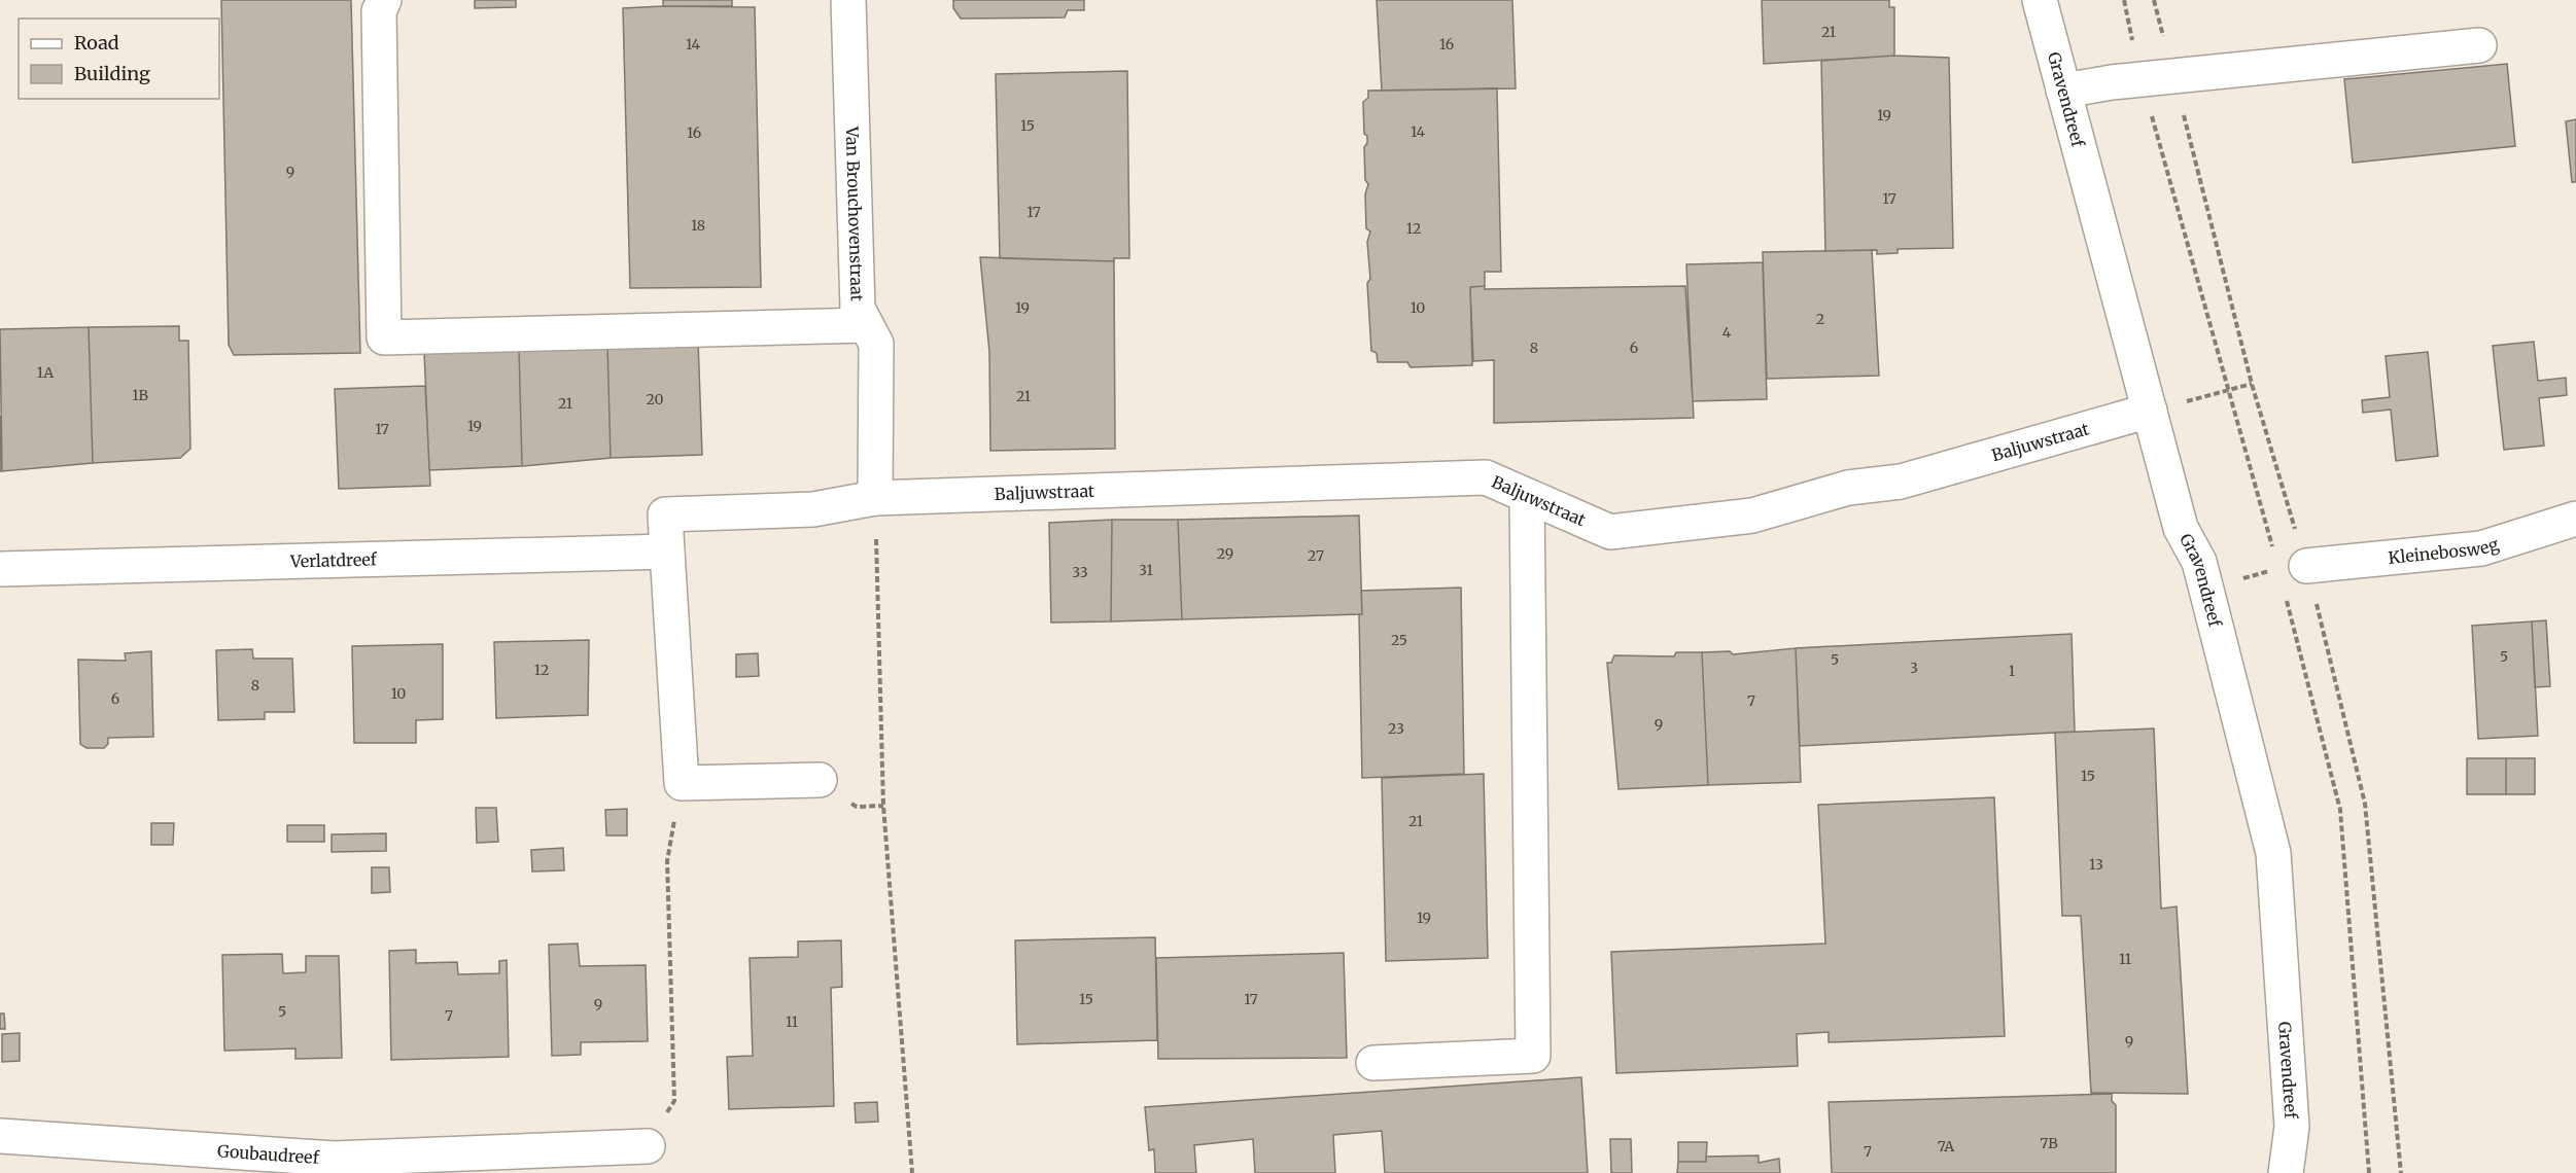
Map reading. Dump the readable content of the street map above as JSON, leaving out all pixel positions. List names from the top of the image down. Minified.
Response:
{"streets":{"street":["Gravendreef","Van Brouchovenstraat","Baljuwstraat","Kleinebosweg","Verlatdreef","Goubaudreef"]},"crossings":[["Gravendreef","Baljuwstraat"],["Van Brouchovenstraat","Baljuwstraat"]],"house_numbers":["21","14","16","19","15","14","16","9","17","17","18","12","19","10","2","4","8","6","1A","1B","21","20","21","19","17","29","27","31","33","25","5","5","3","12","1","8","10","6","7","9","23","15","21","13","19","11","15","17","9","5","7","11","9","7B","7A","7"],"legend":["Road","Building"]}
